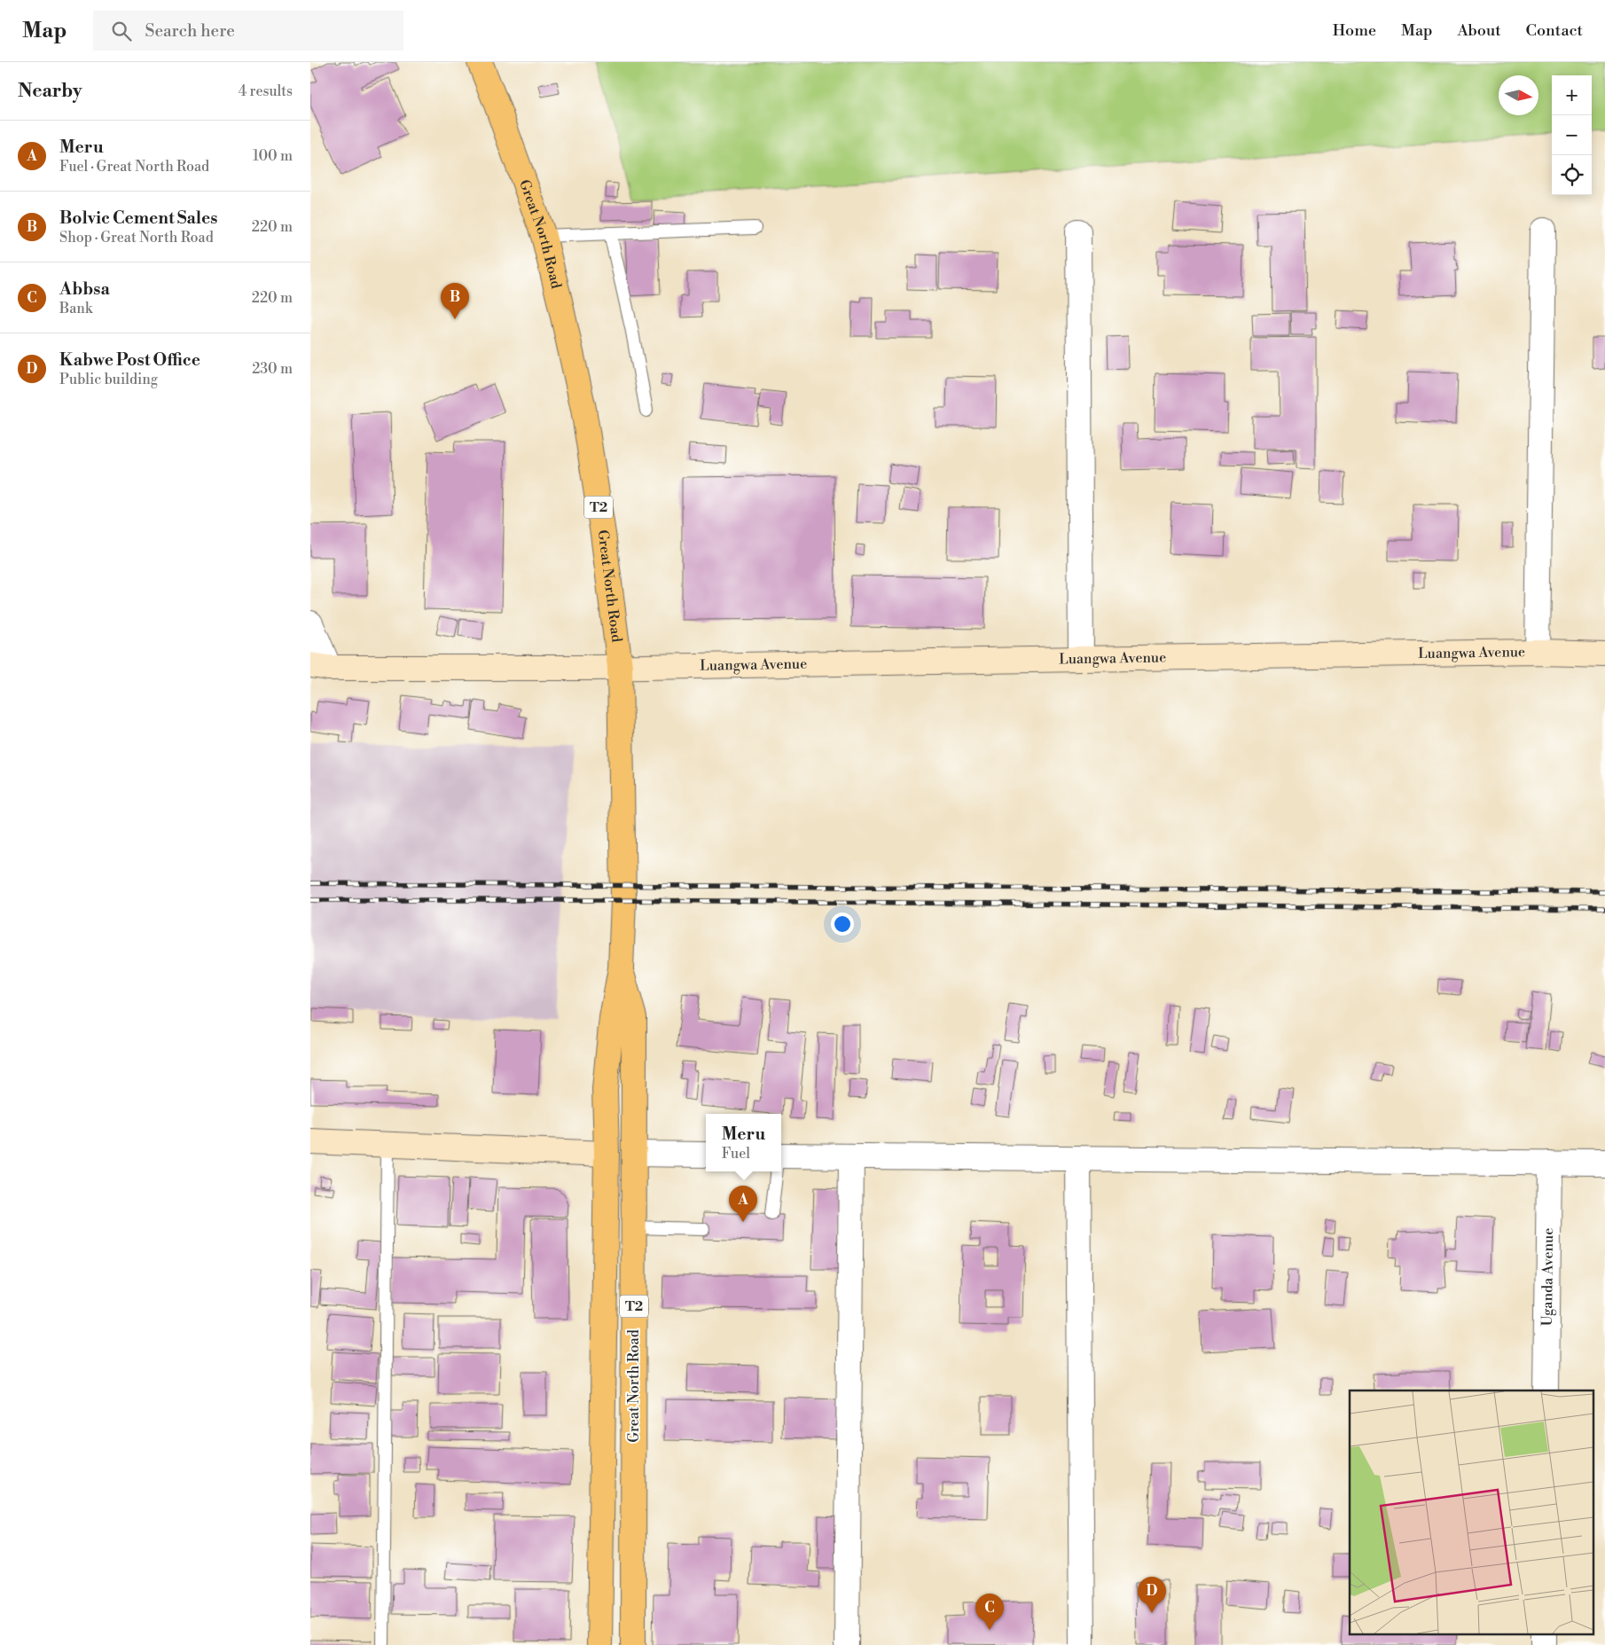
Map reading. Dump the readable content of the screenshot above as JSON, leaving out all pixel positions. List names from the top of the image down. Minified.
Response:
{"streets":{"highway":["Great North Road","T2"],"main road":["Luangwa Avenue"],"street":["Uganda Avenue"]},"crossings":[["Great North Road","Luangwa Avenue"]],"north":"right","page":{"header":"Map","search":"Search here","nav":["Home","Map","About","Contact"],"heading":["Nearby","4 results"],"map_buttons":["+","−"],"list":[{"mark":"A","name":"Meru","note":"Fuel · Great North Road","value":"100 m"},{"mark":"B","name":"Bolvic Cement Sales","note":"Shop · Great North Road","value":"220 m"},{"mark":"C","name":"Abbsa","note":"Bank","value":"220 m"},{"mark":"D","name":"Kabwe Post Office","note":"Public building","value":"230 m"}],"pins":["B","A","D","C"],"popup":["Meru","Fuel"]}}
